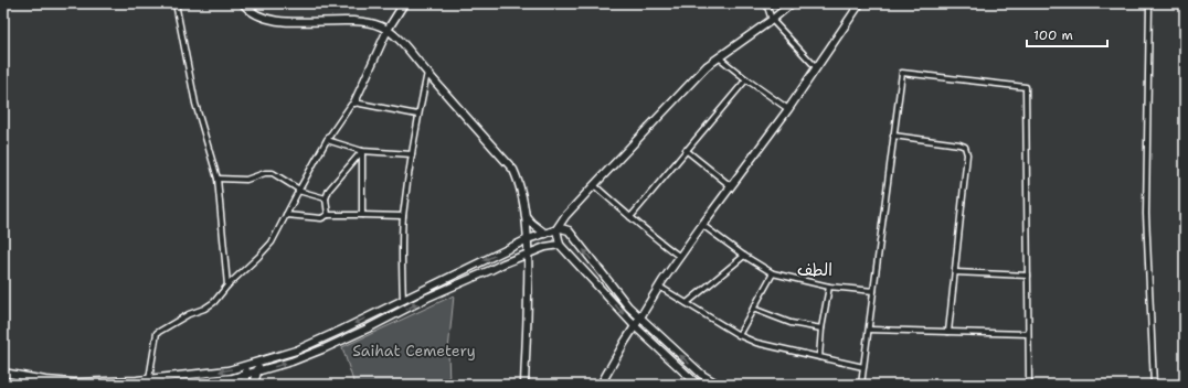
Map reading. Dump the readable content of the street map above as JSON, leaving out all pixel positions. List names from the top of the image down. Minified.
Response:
{"districts":["الطف"],"parks":["Saihat Cemetery"],"scale_bar":"100 m"}
